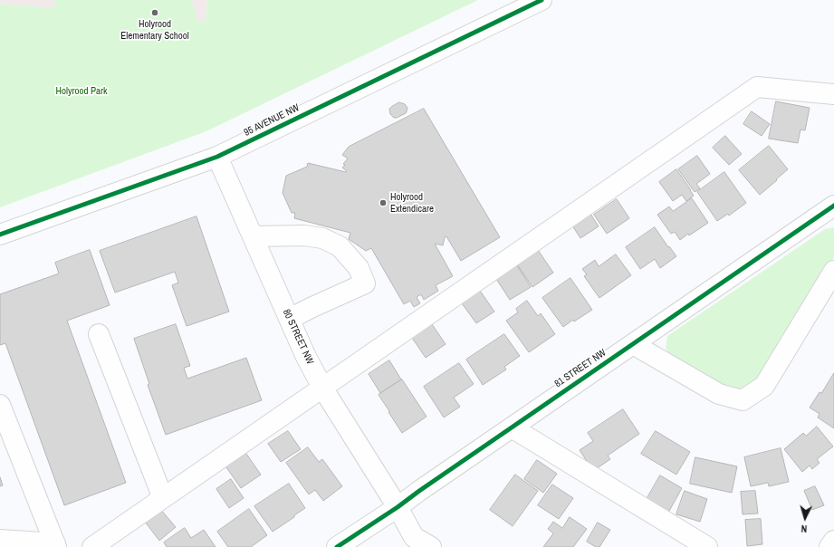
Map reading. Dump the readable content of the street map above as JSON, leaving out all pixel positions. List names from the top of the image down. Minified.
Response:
{"streets":{"street":["95 AVENUE NW","80 STREET NW","81 STREET NW"]},"crossings":[["95 AVENUE NW","80 STREET NW"],["80 STREET NW","81 STREET NW"]],"parks":["Holyrood Park"],"places":["Holyrood Elementary School","Holyrood Extendicare"],"north":"bottom"}
